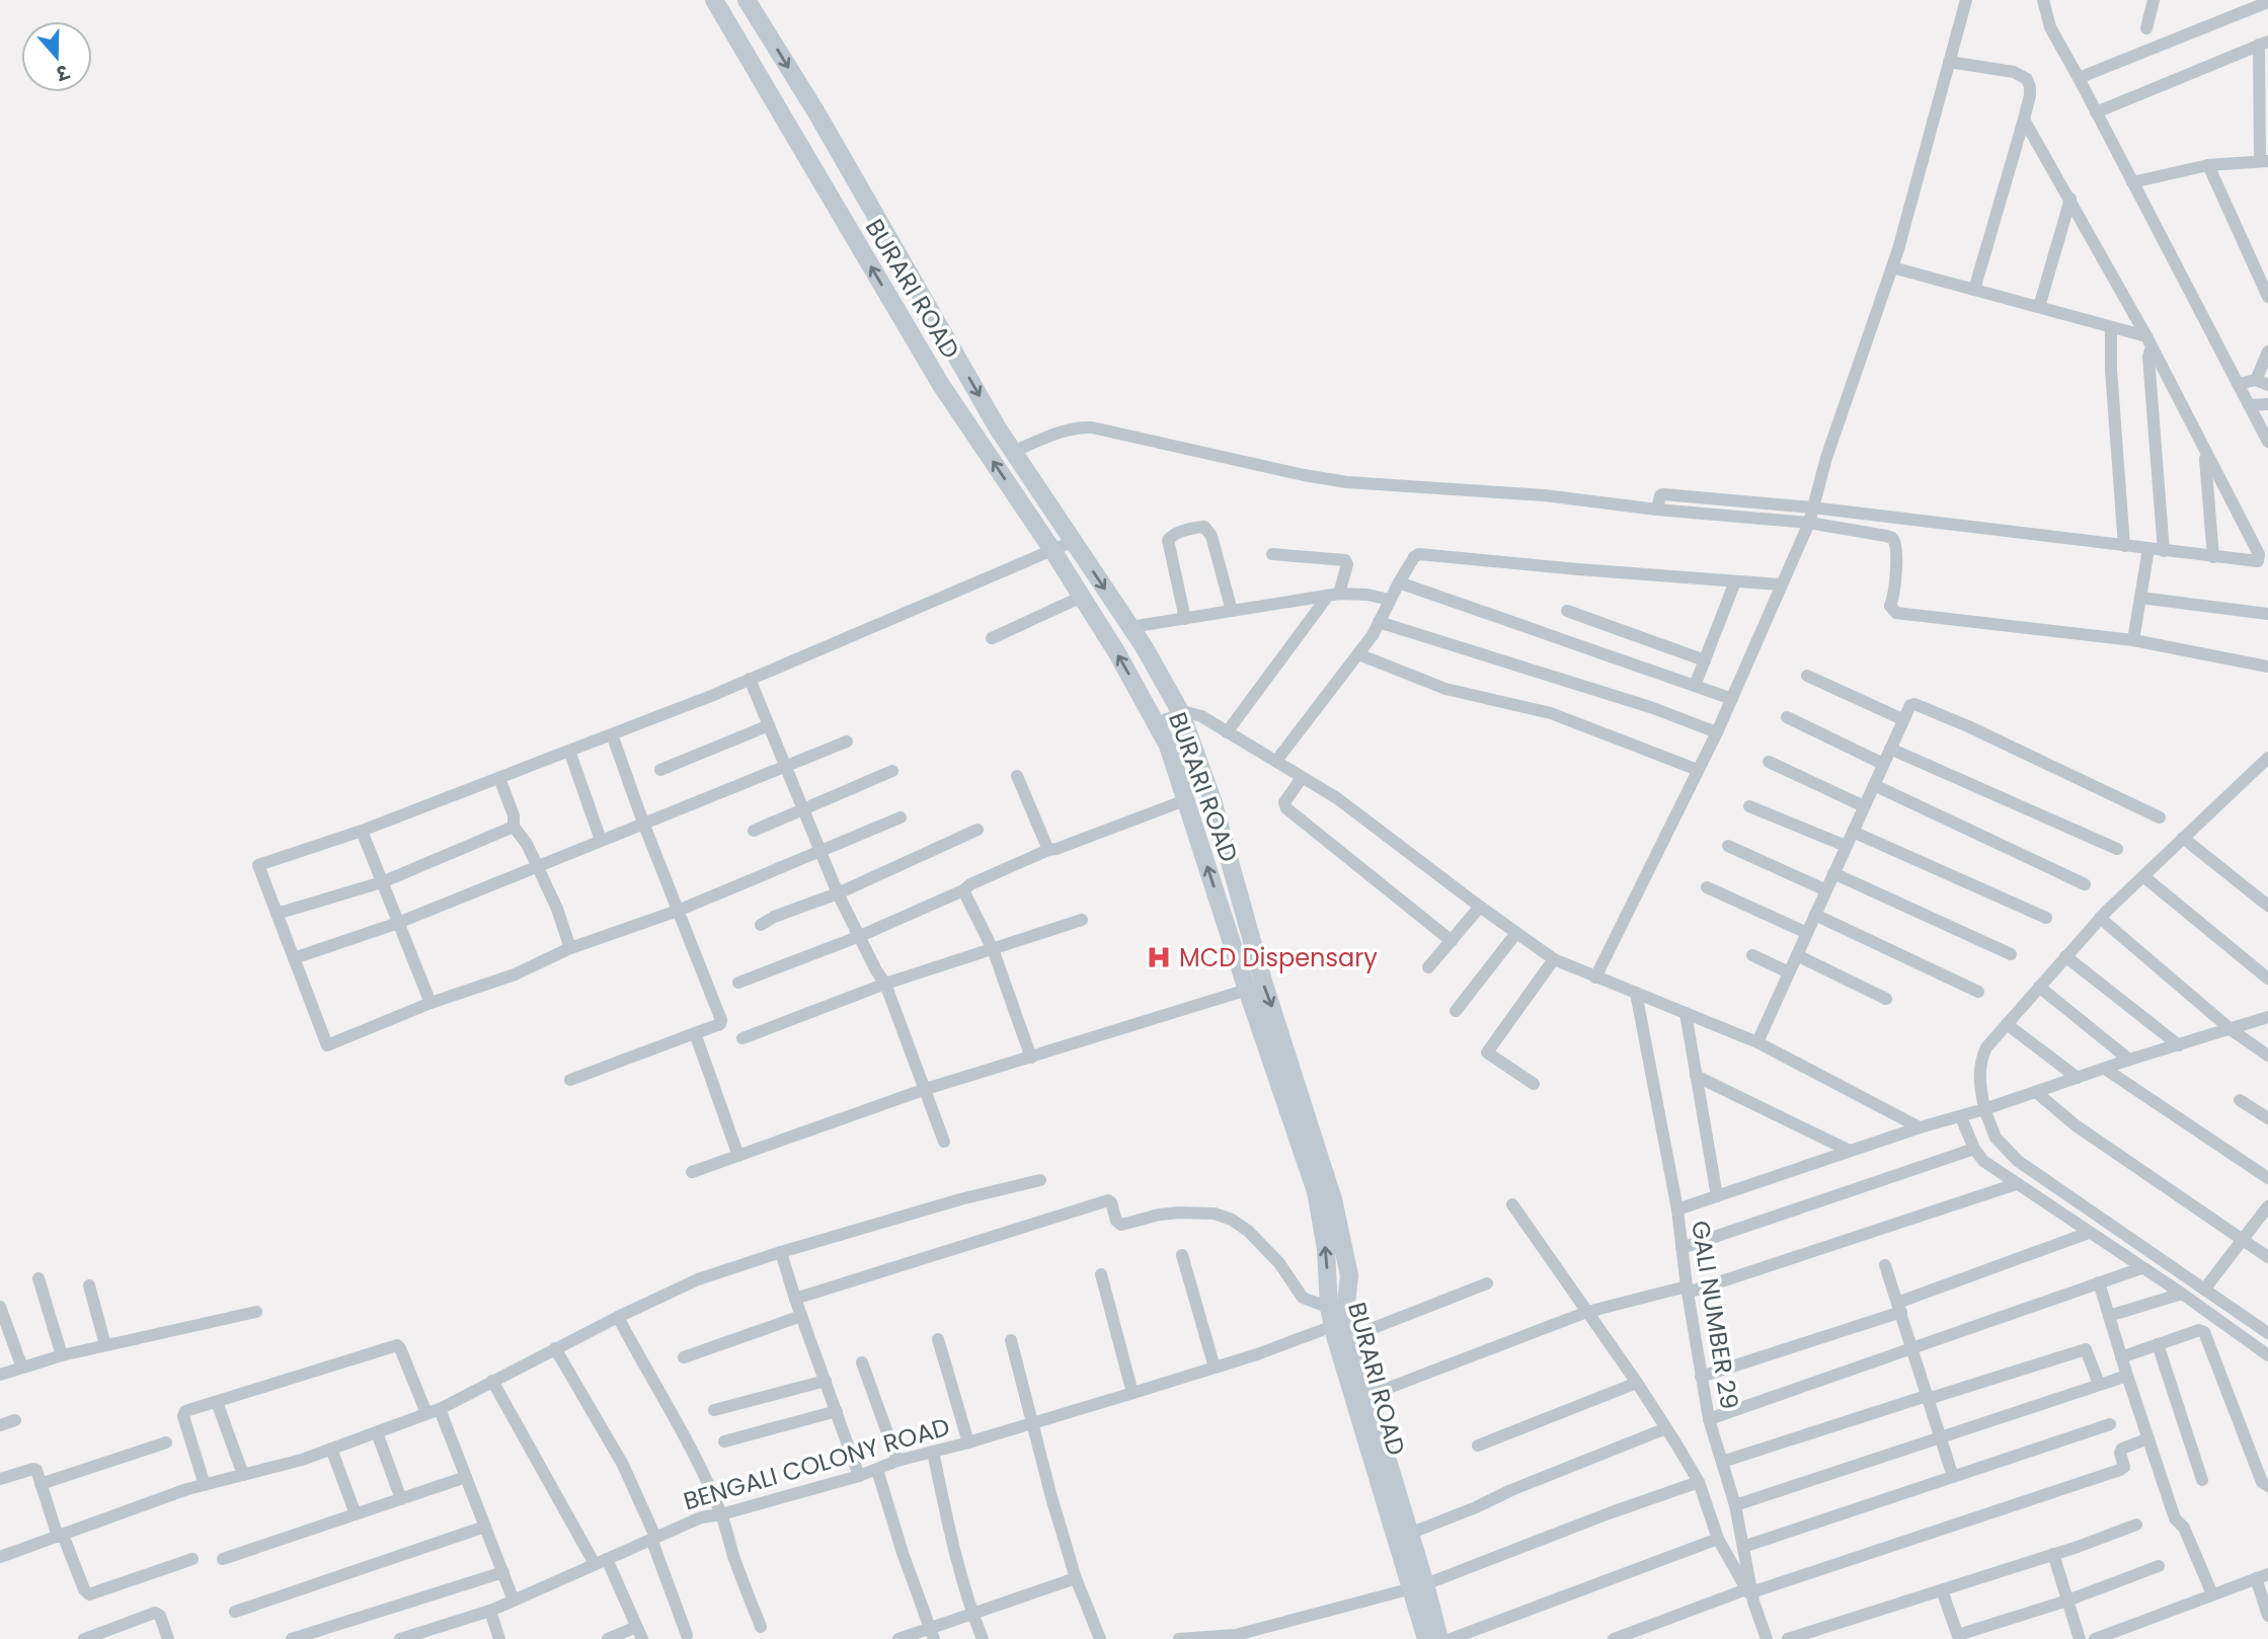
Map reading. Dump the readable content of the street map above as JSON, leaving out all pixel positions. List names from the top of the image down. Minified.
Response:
{"streets":{"main road":["BURARI ROAD"],"street":["GALI NUMBER 29","BENGALI COLONY ROAD"]},"crossings":[["BURARI ROAD","BENGALI COLONY ROAD"]],"places":{"hospital":["MCD Dispensary"]},"north":"bottom"}
